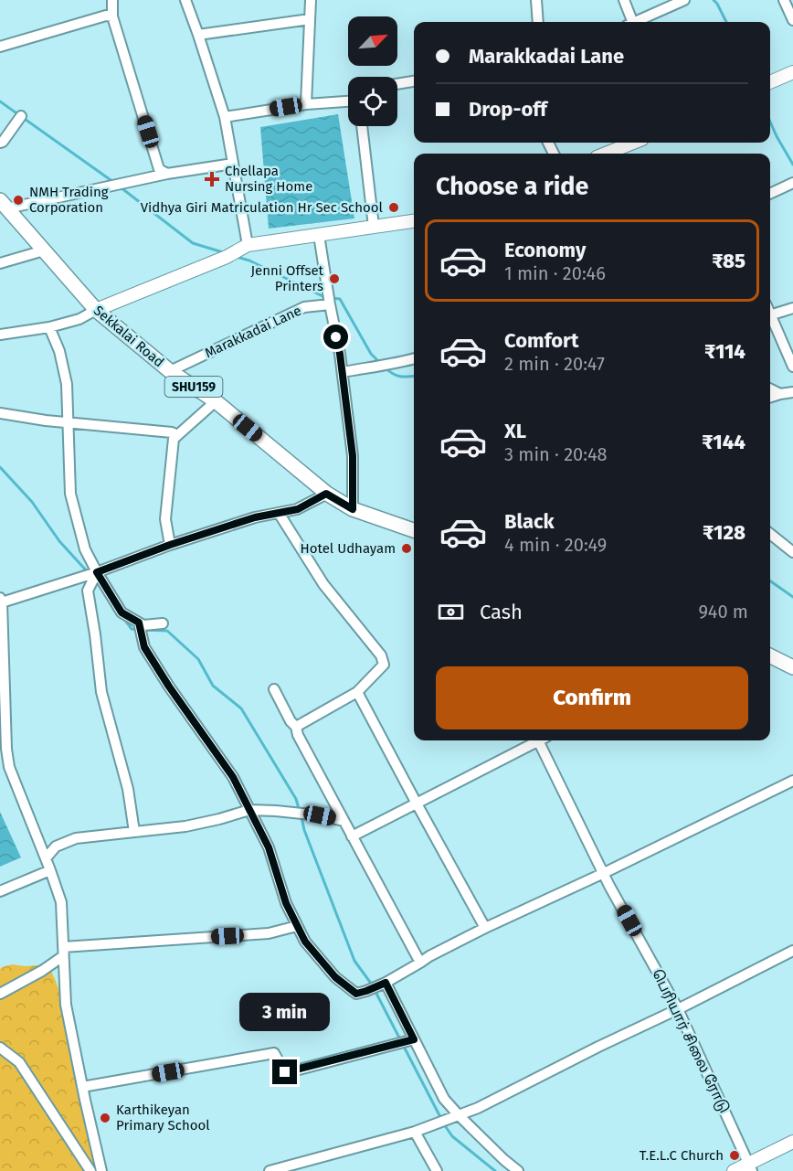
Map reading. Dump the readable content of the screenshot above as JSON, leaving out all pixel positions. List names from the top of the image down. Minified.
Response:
{"streets":{"main road":["Sekkalai Road","SHU159"],"street":["Marakkadai Lane","பெரியார் சிலை ரோடு"]},"crossings":[["Marakkadai Lane","Sekkalai Road"]],"places":{"health":["Chellapa Nursing Home"],"other":["NMH Trading Corporation","Vidhya Giri Matriculation Hr Sec School","Jenni Offset Printers","Hotel Udhayam","Karthikeyan Primary School","T.E.L.C Church"]},"north":"top right","page":{"banner":["Marakkadai Lane","Drop-off"],"heading":"Choose a ride","list":[{"name":"Economy","note":"1 min · 20:46","value":"₹85"},{"name":"Comfort","note":"2 min · 20:47","value":"₹114"},{"name":"XL","note":"3 min · 20:48","value":"₹144"},{"name":"Black","note":"4 min · 20:49","value":"₹128"}],"pay":["Cash","940 m"],"buttons":"Confirm","bubble":"3 min"}}
